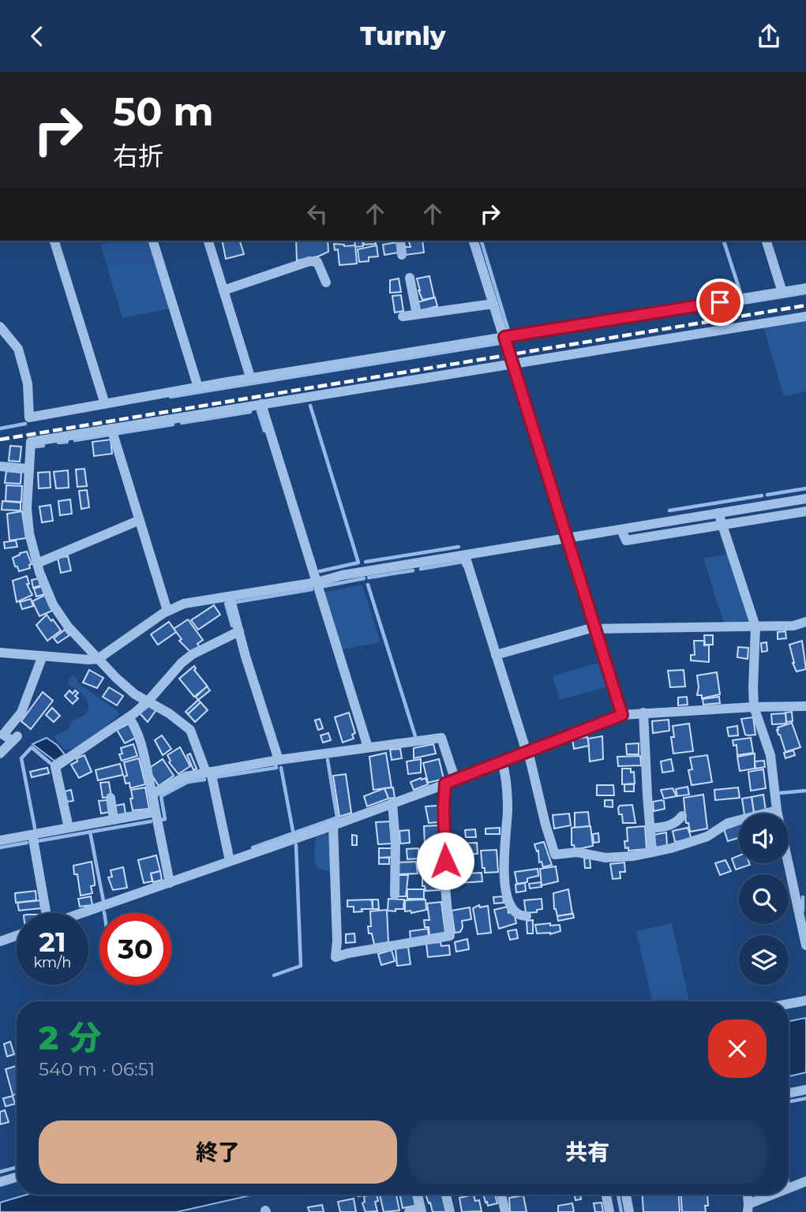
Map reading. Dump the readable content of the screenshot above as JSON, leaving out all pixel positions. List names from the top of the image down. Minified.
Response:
{"page":{"header":"Turnly","turn":["50 m","右折"],"speed":"21 km/h","limit":"30","heading":["2 分","540 m · 06:51"],"buttons":["終了","共有"]}}
